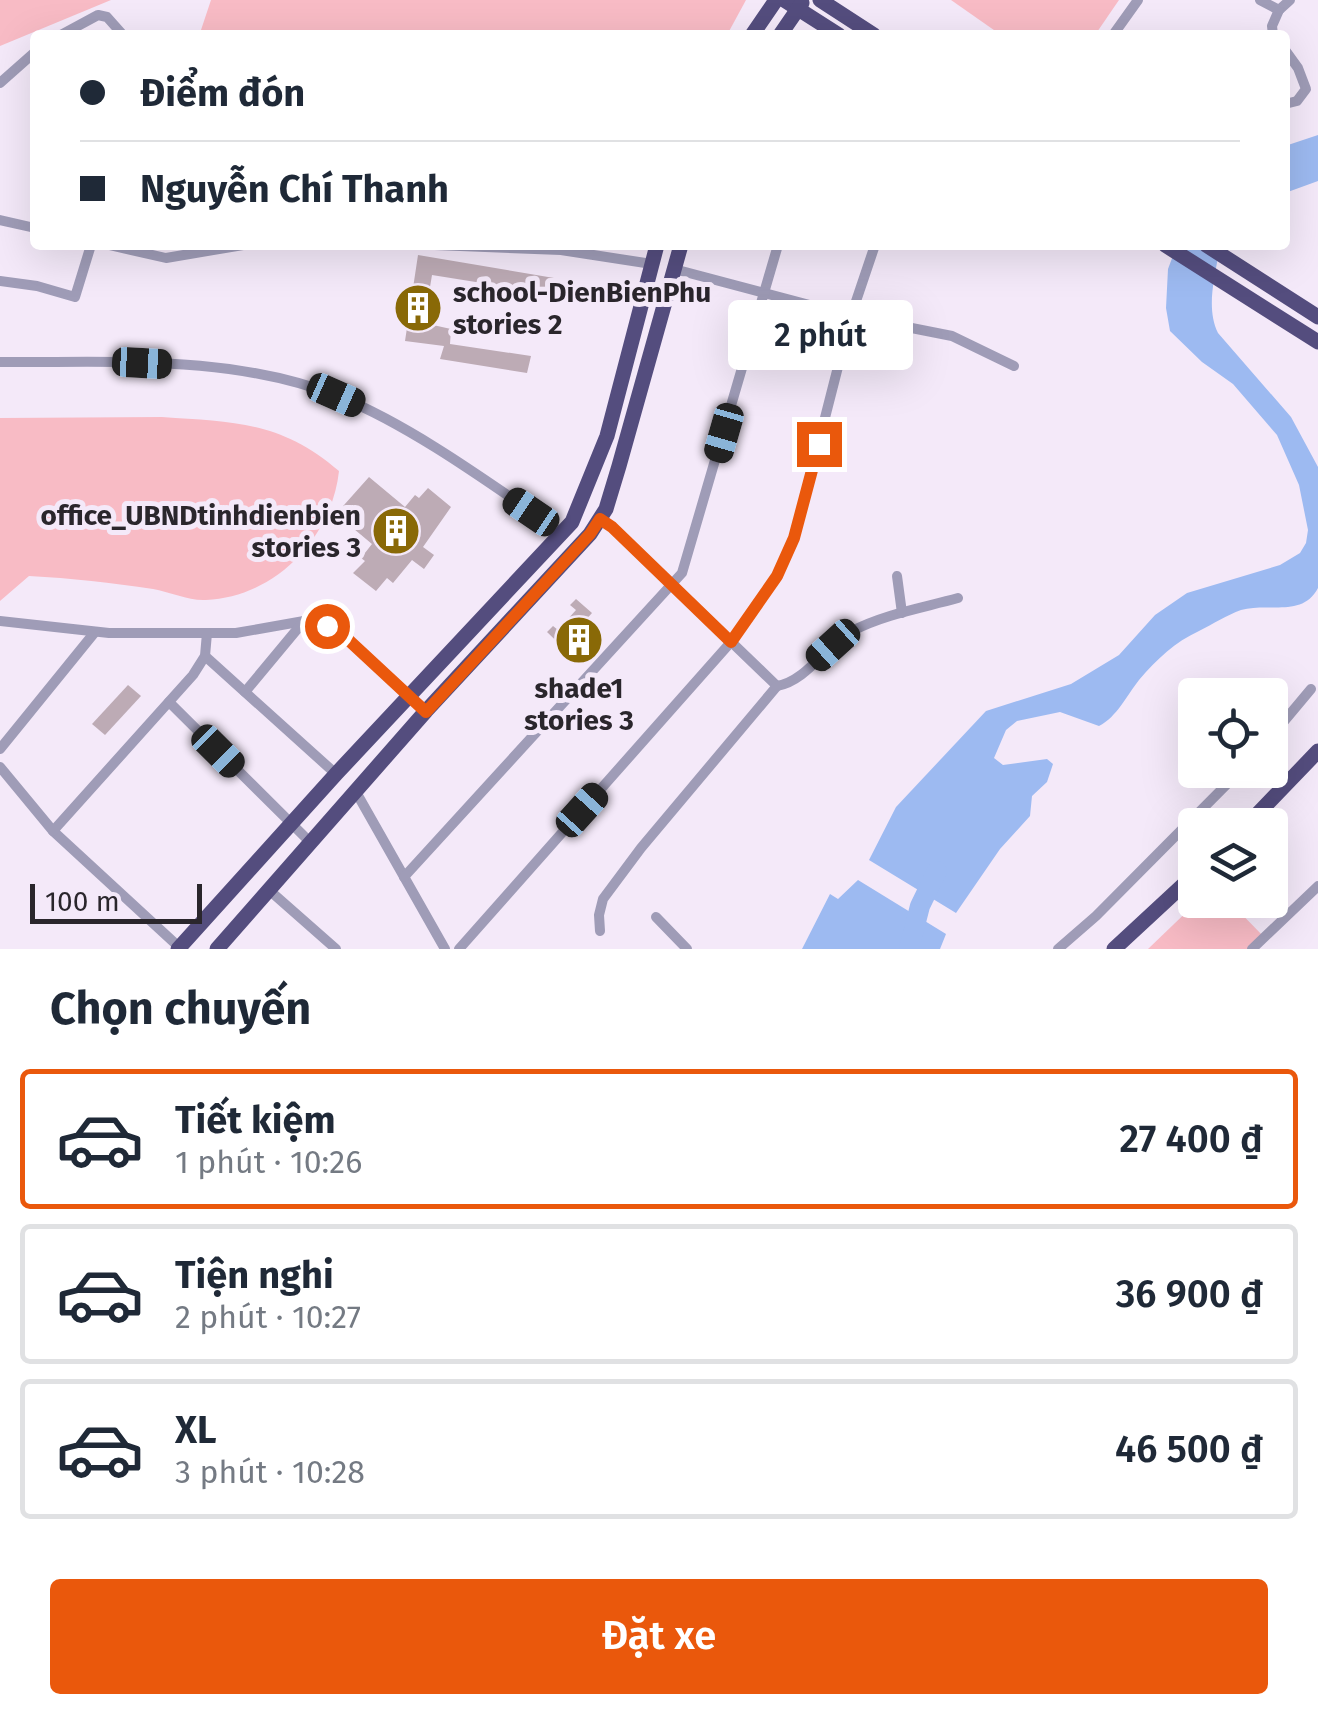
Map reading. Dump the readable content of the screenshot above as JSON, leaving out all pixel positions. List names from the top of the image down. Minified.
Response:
{"places":{"building":["school-DienBienPhu stories 2","office_UBNDtinhdienbien stories 3","shade1 stories 3"]},"scale_bar":"100 m","page":{"banner":["Điểm đón","Nguyễn Chí Thanh"],"bubble":"2 phút","scale":"100 m","heading":"Chọn chuyến","list":[{"name":"Tiết kiệm","note":"1 phút · 10:26","value":"27 400 ₫"},{"name":"Tiện nghi","note":"2 phút · 10:27","value":"36 900 ₫"},{"name":"XL","note":"3 phút · 10:28","value":"46 500 ₫"}],"buttons":"Đặt xe"}}
